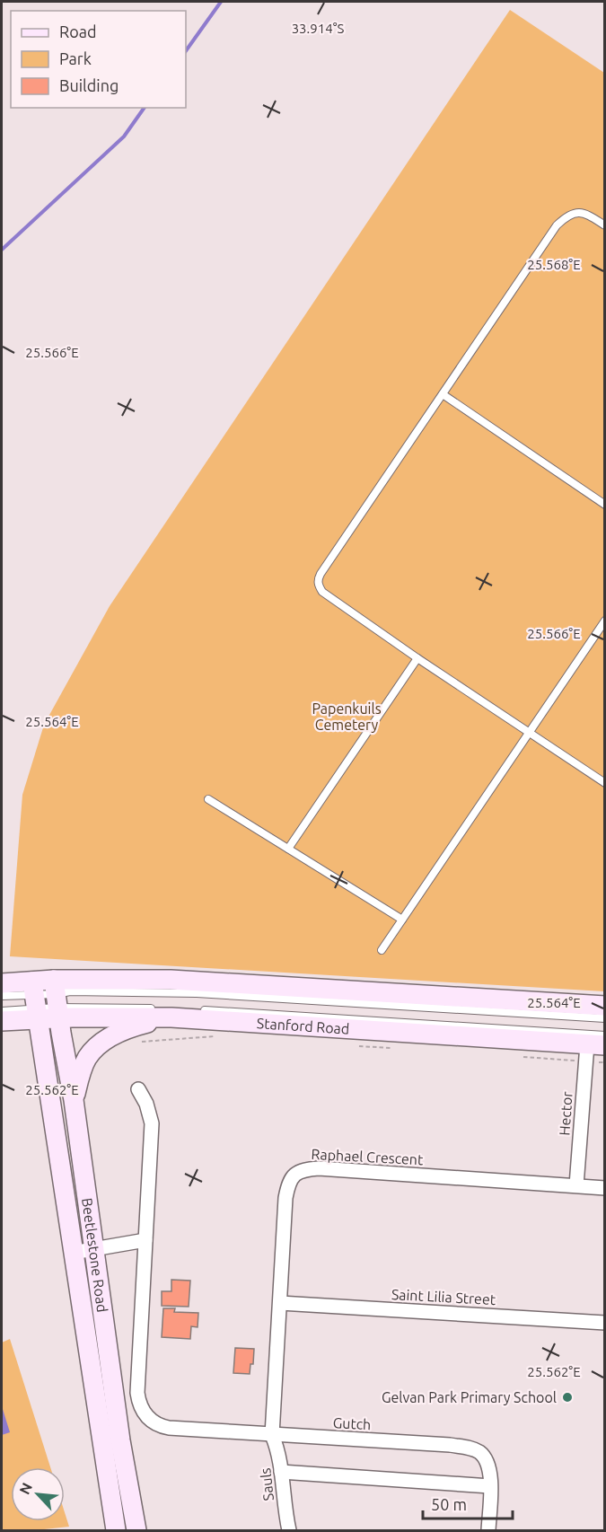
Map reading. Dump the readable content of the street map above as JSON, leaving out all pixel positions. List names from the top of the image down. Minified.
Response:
{"streets":{"main road":["Stanford Road","Beetlestone Road"],"street":["Hector","Raphael Crescent","Saint Lilia Street","Gutch","Sauls"]},"crossings":[["Stanford Road","Hector"],["Stanford Road","Beetlestone Road"],["Hector","Raphael Crescent"],["Raphael Crescent","Saint Lilia Street"],["Raphael Crescent","Gutch"],["Raphael Crescent","Sauls"],["Gutch","Sauls"]],"parks":["Papenkuils Cemetery"],"places":["Gelvan Park Primary School"],"legend":["Road","Park","Building"],"scale_bar":"50 m","north":"top left","coordinates":["33.914°S","25.568°E","25.566°E","25.564°E","25.562°E"]}
